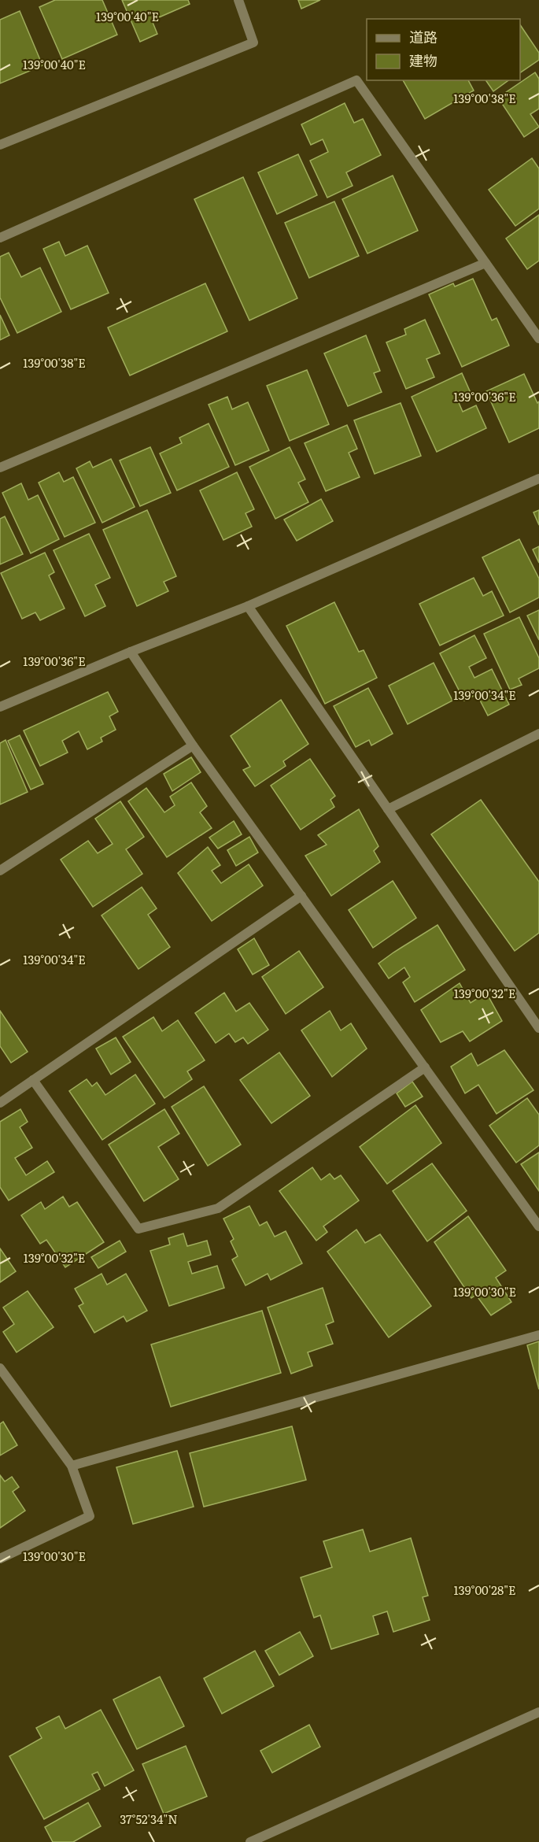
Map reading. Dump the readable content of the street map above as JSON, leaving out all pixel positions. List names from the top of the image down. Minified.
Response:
{"legend":["道路","建物"],"coordinates":["139°00'40\"E","139°00'38\"E","139°00'36\"E","139°00'34\"E","139°00'32\"E","139°00'30\"E","139°00'28\"E","37°52'34\"N"]}
